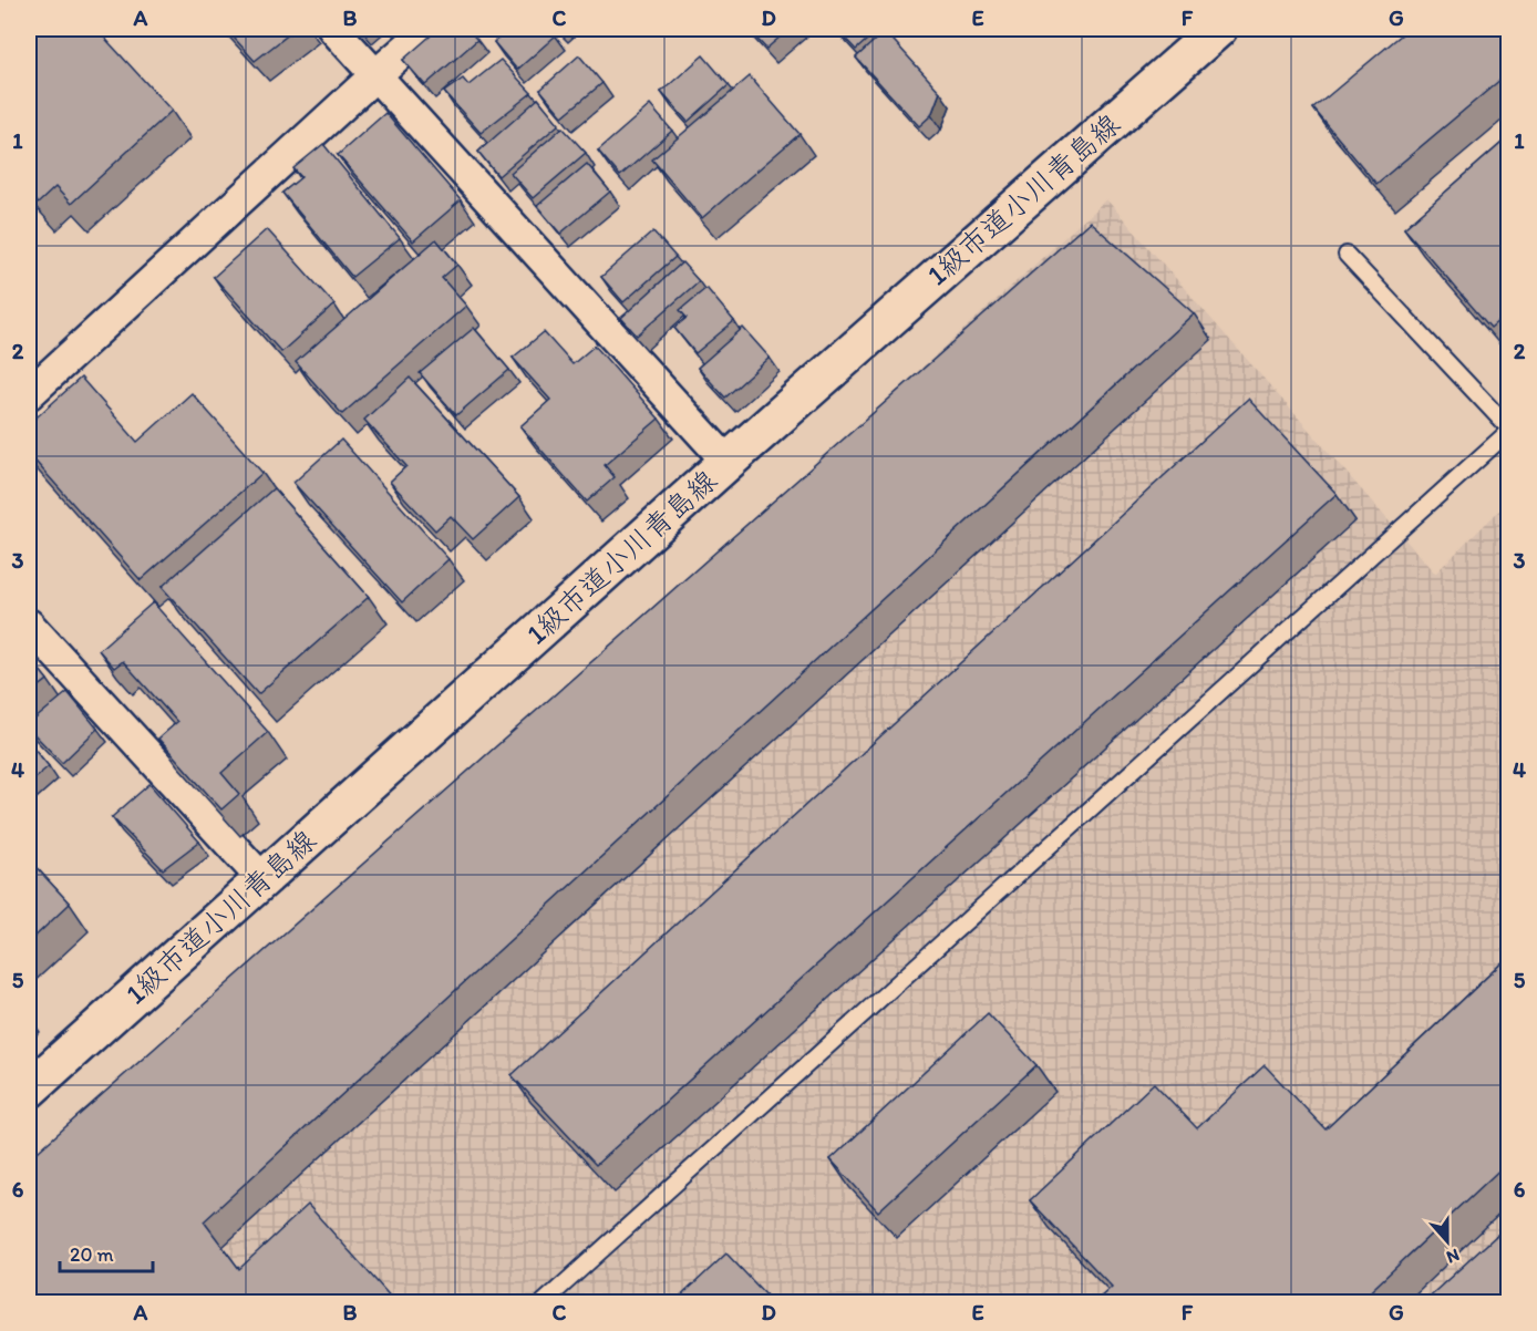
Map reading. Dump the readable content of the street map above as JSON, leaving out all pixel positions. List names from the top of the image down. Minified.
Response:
{"streets":{"street":["1級市道小川青島線"]},"scale_bar":"20 m","north":"bottom","grid":{"columns":["A","B","C","D","E","F","G"],"rows":["1","2","3","4","5","6"]}}
